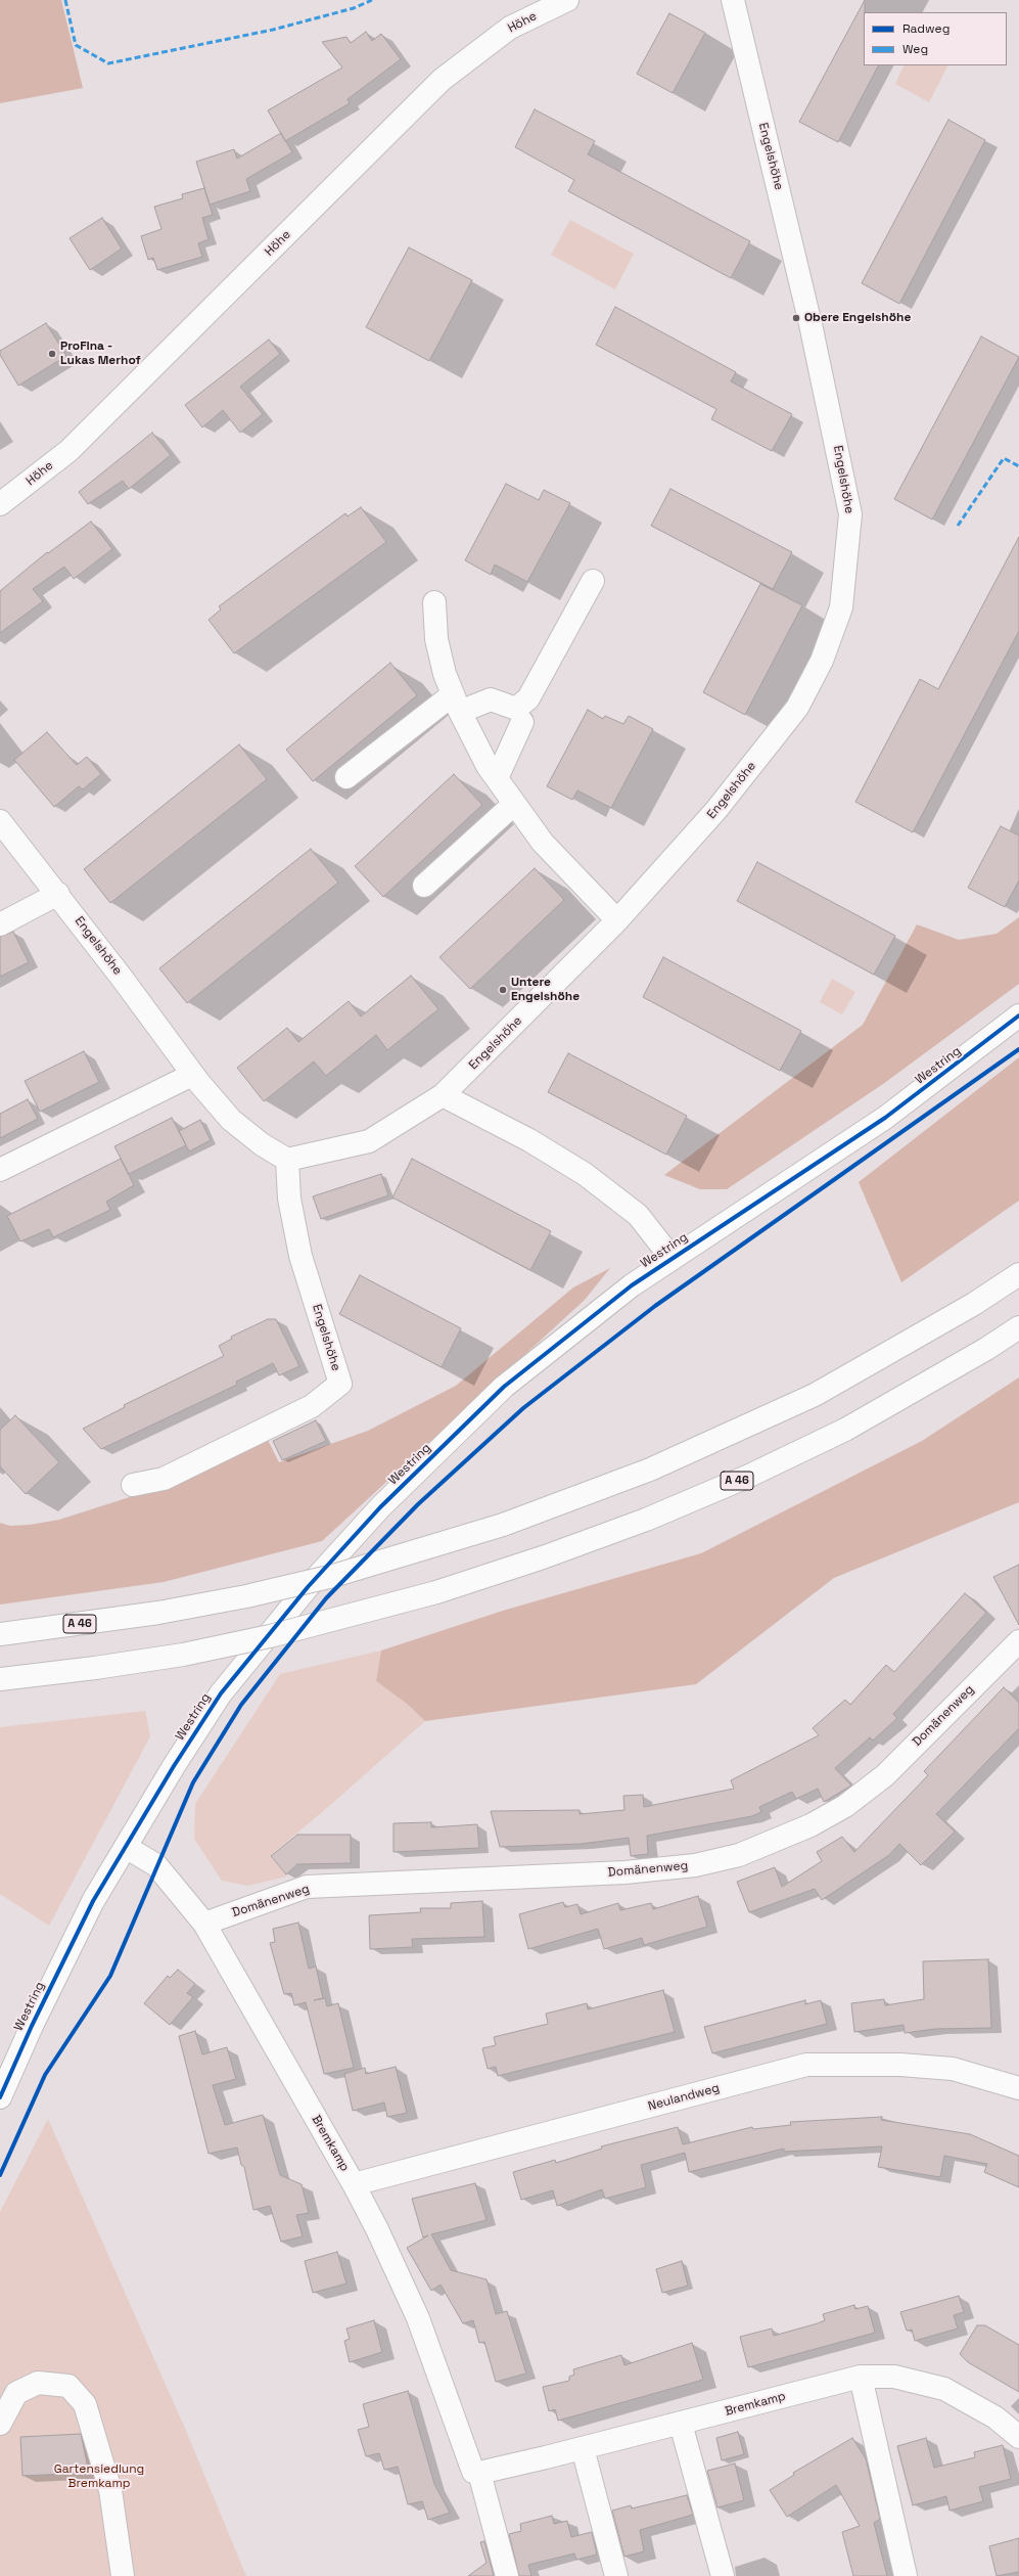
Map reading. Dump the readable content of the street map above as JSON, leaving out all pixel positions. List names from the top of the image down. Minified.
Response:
{"streets":{"main road":["Höhe","Engelshöhe","Westring","A 46","Domänenweg","Neulandweg","Bremkamp"]},"crossings":[["Westring","Bremkamp"],["Domänenweg","Bremkamp"],["Neulandweg","Bremkamp"]],"parks":["Gartensiedlung Bremkamp"],"places":["Obere Engelshöhe","ProFina - Lukas Merhof","Untere Engelshöhe"],"legend":["Radweg","Weg"]}
